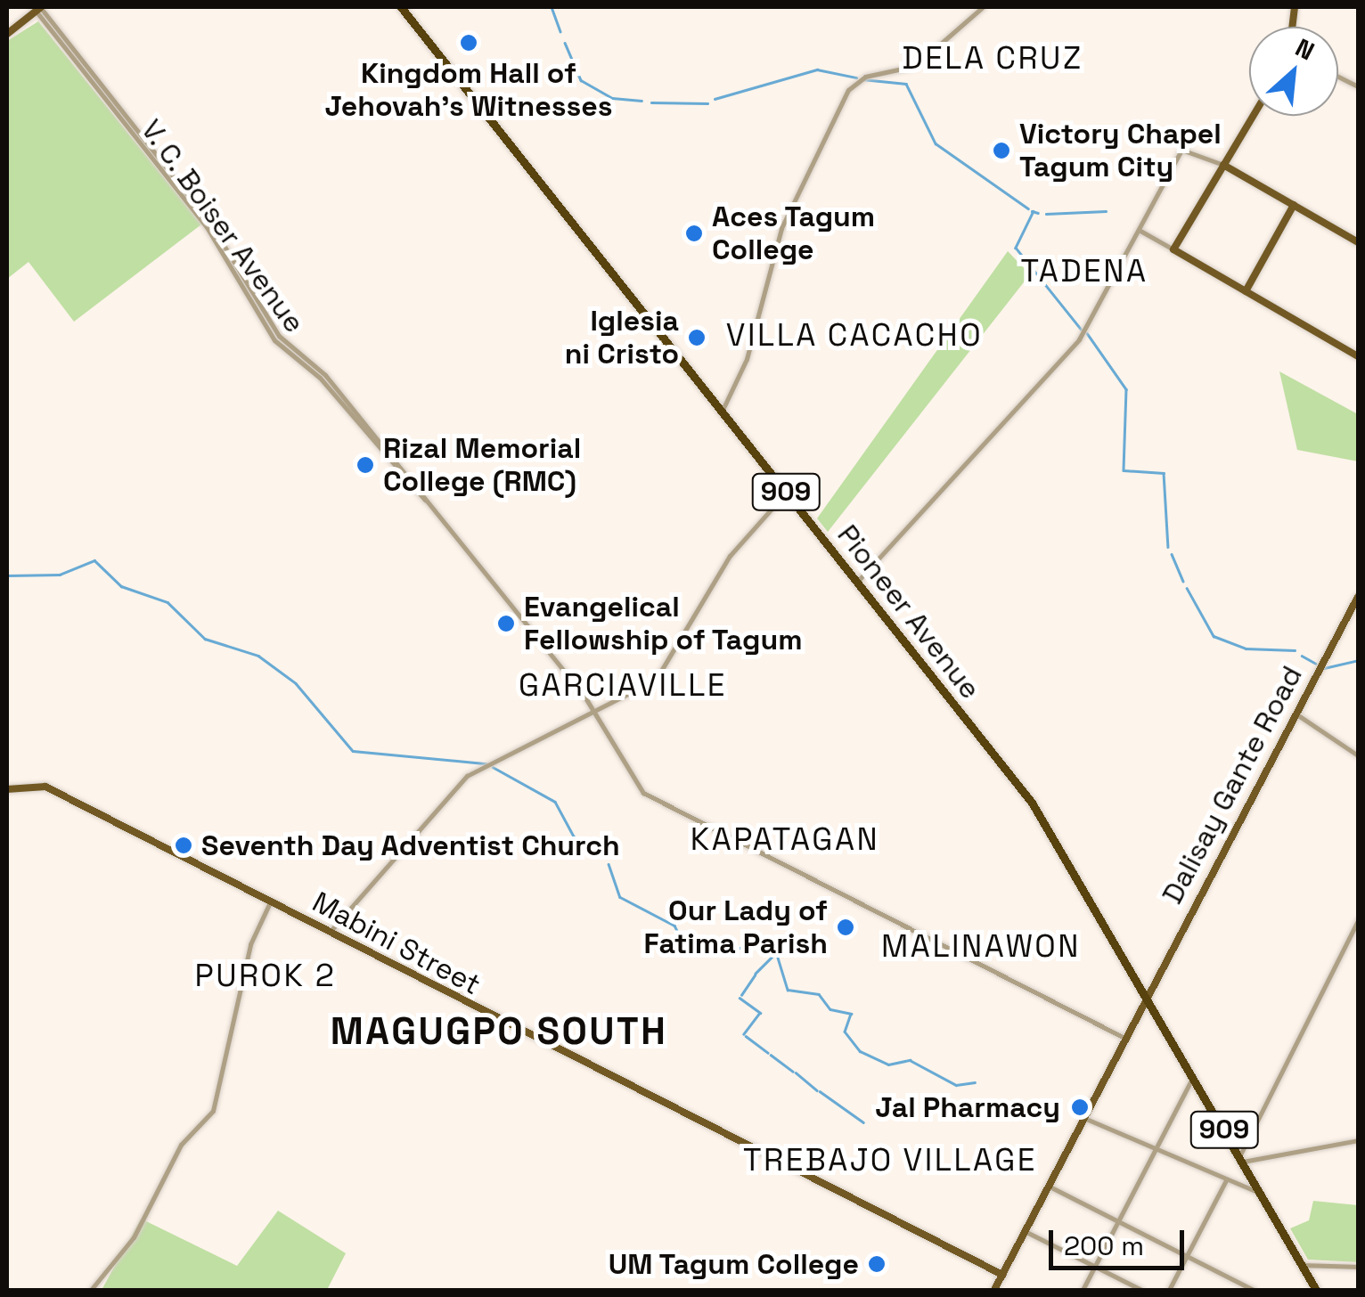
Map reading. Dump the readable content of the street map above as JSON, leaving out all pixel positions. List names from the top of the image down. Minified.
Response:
{"streets":{"highway":["909","Pioneer Avenue"],"main road":["Dalisay Gante Road","Mabini Street"],"street":["V. C. Boiser Avenue"]},"crossings":[["V. C. Boiser Avenue","Dalisay Gante Road"],["Pioneer Avenue","Dalisay Gante Road"],["Dalisay Gante Road","Mabini Street"]],"districts":["DELA CRUZ","TADENA","VILLA CACACHO","GARCIAVILLE","KAPATAGAN","MALINAWON","PUROK 2","MAGUGPO SOUTH","TREBAJO VILLAGE"],"places":["Kingdom Hall of Jehovah's Witnesses","Victory Chapel Tagum City","Aces Tagum College","Iglesia ni Cristo","Rizal Memorial College (RMC)","Evangelical Fellowship of Tagum","Seventh Day Adventist Church","Our Lady of Fatima Parish","Jal Pharmacy","UM Tagum College"],"scale_bar":"200 m","north":"top right"}
